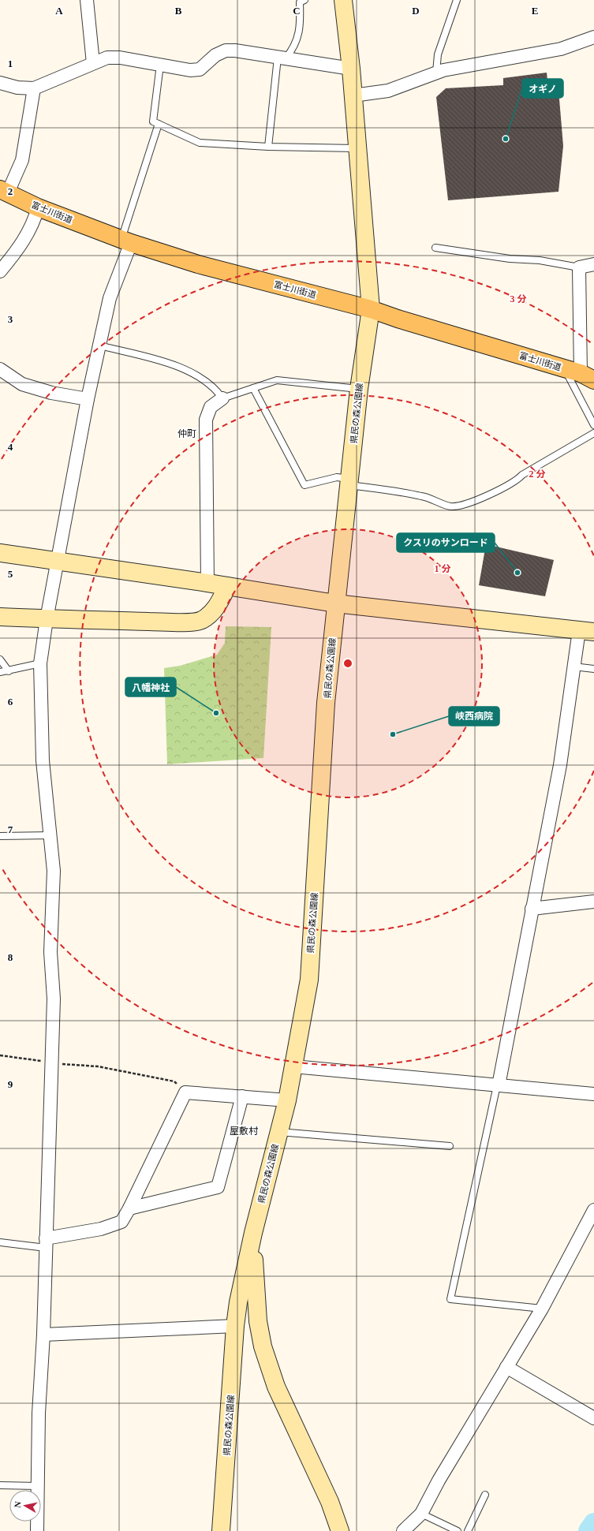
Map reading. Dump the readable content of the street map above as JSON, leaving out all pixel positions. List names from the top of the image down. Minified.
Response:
{"streets":{"main road":["富士川街道"],"street":["県民の森公園線"]},"crossings":[["富士川街道","県民の森公園線"]],"districts":["仲町","屋敷村"],"places":["オギノ","クスリのサンロード","八幡神社","峡西病院"],"north":"left","grid":{"columns":["A","B","C","D","E"],"rows":["1","2","3","4","5","6","7","8","9"]},"rings":["3 分","2 分","1 分"]}
